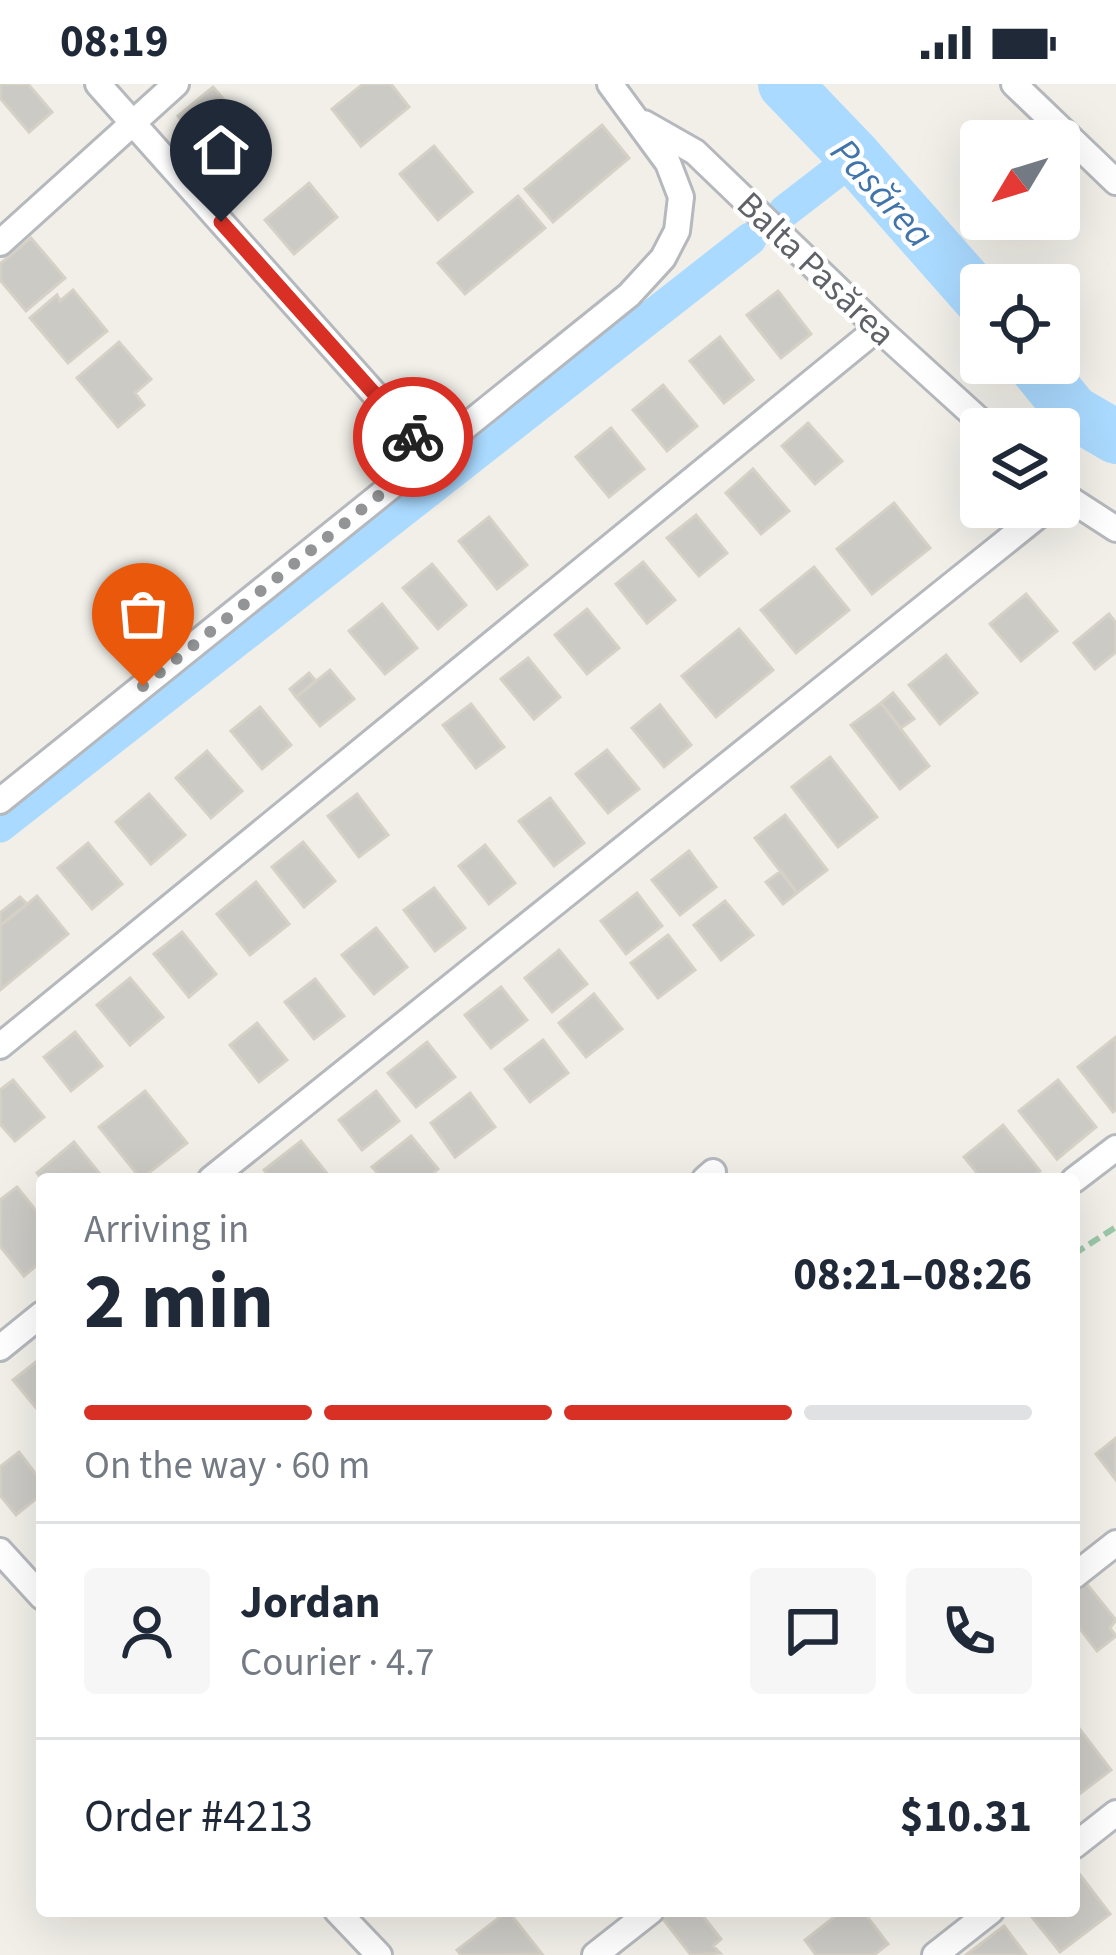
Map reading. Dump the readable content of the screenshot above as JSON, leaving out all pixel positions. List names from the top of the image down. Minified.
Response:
{"streets":{"street":["Balta Pasărea"]},"water":["Pasărea"],"north":"bottom left","page":{"status":"08:19","heading":["2 min","Arriving in","08:21–08:26"],"panel":["Jordan","Courier · 4.7","Order #4213","$10.31"],"bar":"On the way · 60 m"}}
